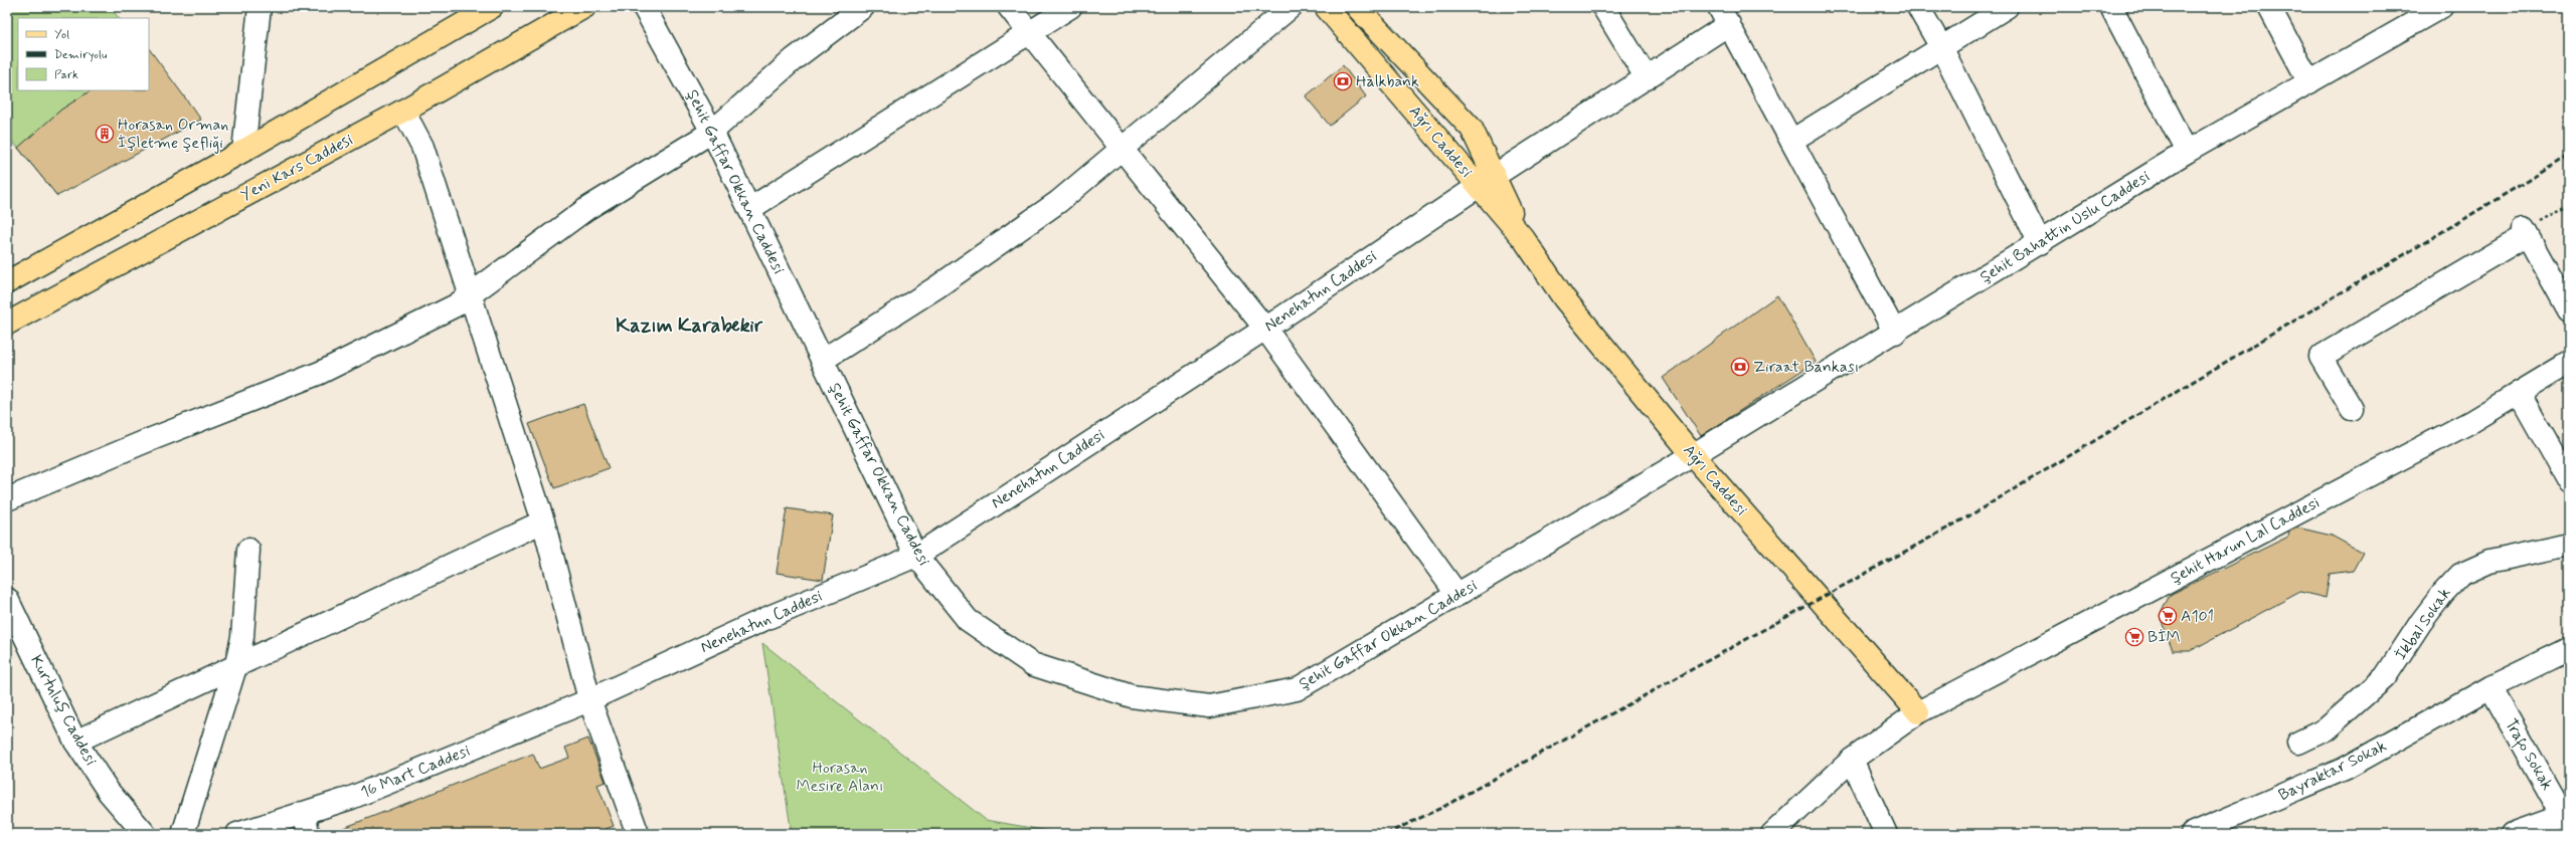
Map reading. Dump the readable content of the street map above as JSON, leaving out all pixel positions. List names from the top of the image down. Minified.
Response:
{"streets":{"main road":["Ağrı Caddesi","Yeni Kars Caddesi"],"street":["Şehit Gaffar Okkan Caddesi","Şehit Bahattin Uslu Caddesi","Nenehatun Caddesi","Şehit Harun Lal Caddesi","İkbal Sokak","Kurtuluş Caddesi","Trafo Sokak","Bayraktar Sokak","16 Mart Caddesi"]},"crossings":[["Ağrı Caddesi","Şehit Gaffar Okkan Caddesi"],["Ağrı Caddesi","Şehit Bahattin Uslu Caddesi"],["Ağrı Caddesi","Nenehatun Caddesi"],["Ağrı Caddesi","Şehit Harun Lal Caddesi"],["Şehit Gaffar Okkan Caddesi","Şehit Bahattin Uslu Caddesi"],["Şehit Gaffar Okkan Caddesi","Nenehatun Caddesi"],["Nenehatun Caddesi","16 Mart Caddesi"],["Trafo Sokak","Bayraktar Sokak"]],"districts":["Kazım Karabekir"],"parks":["Horasan Mesire Alanı"],"places":{"bank":["Halkbank","Ziraat Bankası"],"building":["Horasan Orman İşletme Şefliği"],"supermarket":["A101","BİM"]},"legend":["Yol","Demiryolu","Park"]}
